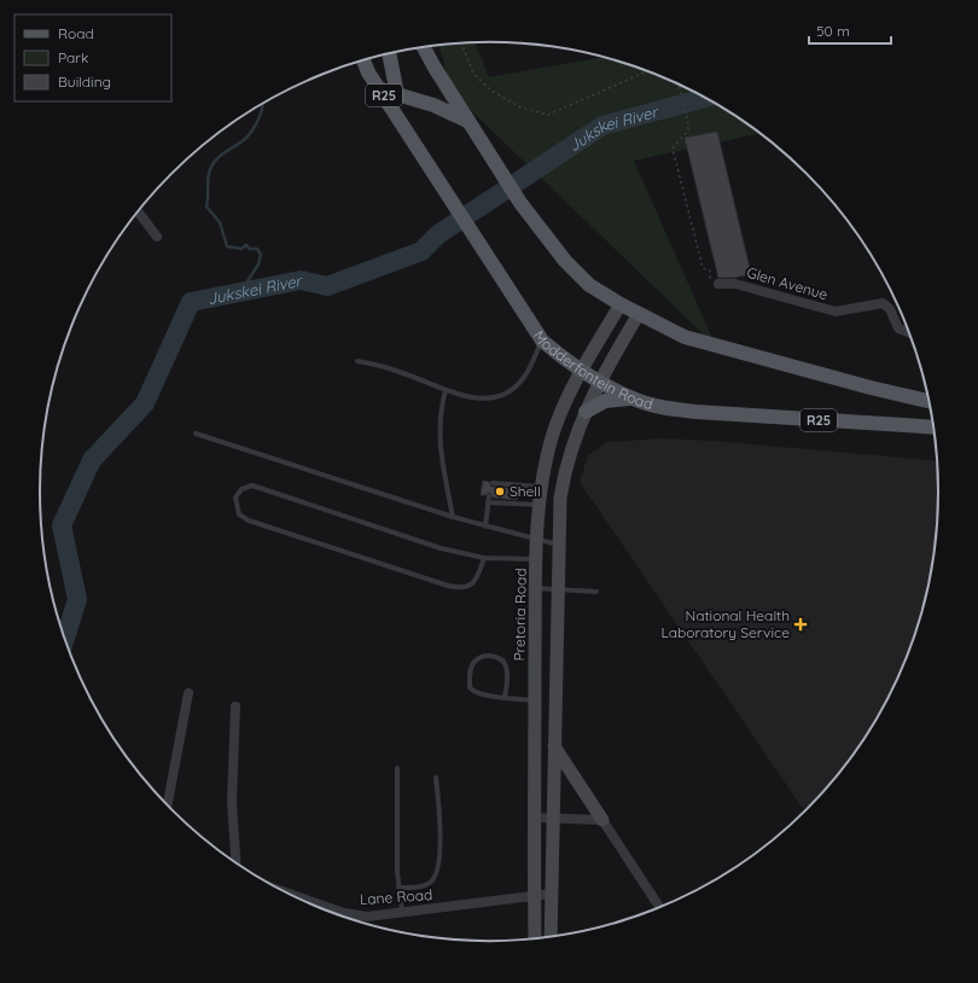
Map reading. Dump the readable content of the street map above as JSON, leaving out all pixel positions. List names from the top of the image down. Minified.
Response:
{"streets":{"main road":["R25","Modderfontein Road","Pretoria Road"],"street":["Glen Avenue","Lane Road"]},"crossings":[["R25","Modderfontein Road"],["Modderfontein Road","Pretoria Road"],["Pretoria Road","Lane Road"]],"water":["Jukskei River"],"places":{"other":["Shell"],"health":["National Health Laboratory Service"]},"legend":["Road","Park","Building"],"scale_bar":"50 m"}
